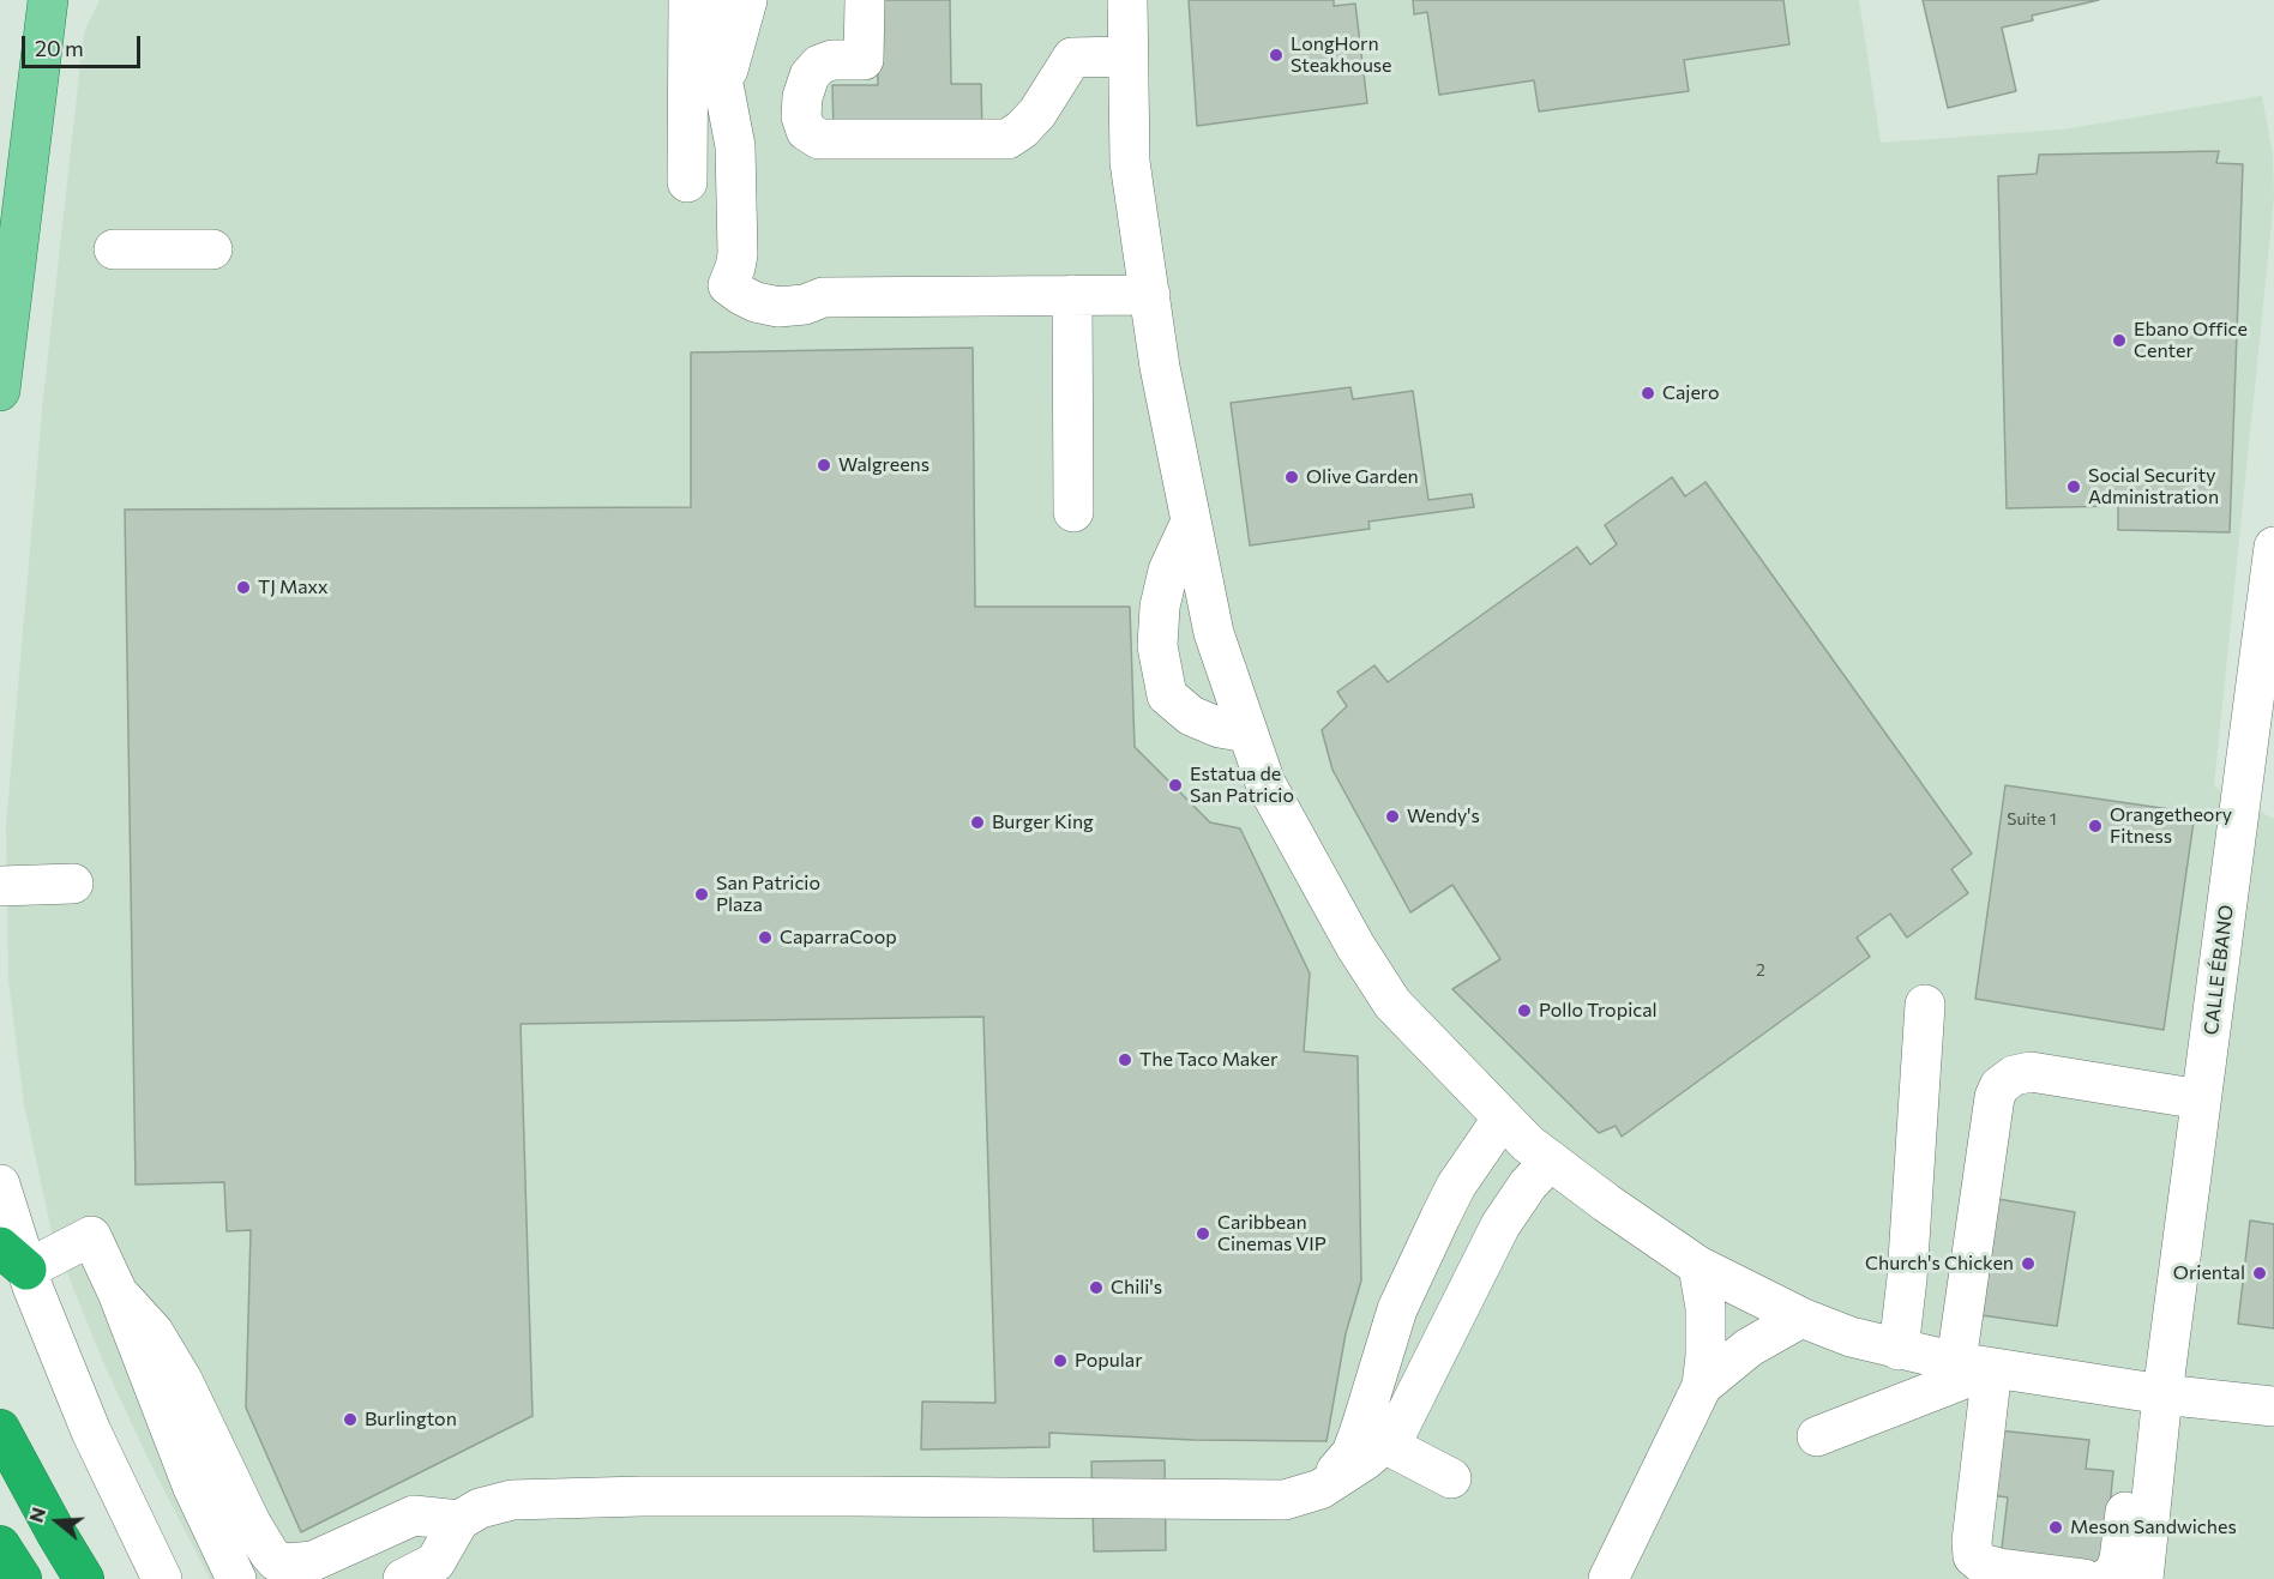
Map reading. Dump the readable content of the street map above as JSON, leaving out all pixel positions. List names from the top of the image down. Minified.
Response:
{"streets":{"street":["CALLE ÉBANO"]},"places":["LongHorn Steakhouse","Ebano Office Center","Cajero","Walgreens","Olive Garden","Social Security Administration","TJ Maxx","Estatua de San Patricio","Wendy's","Burger King","Orangetheory Fitness","San Patricio Plaza","CaparraCoop","Pollo Tropical","The Taco Maker","Caribbean Cinemas VIP","Church's Chicken","Oriental","Chili's","Popular","Burlington","Meson Sandwiches"],"house_numbers":["Suite 1","2"],"scale_bar":"20 m","north":"left"}
